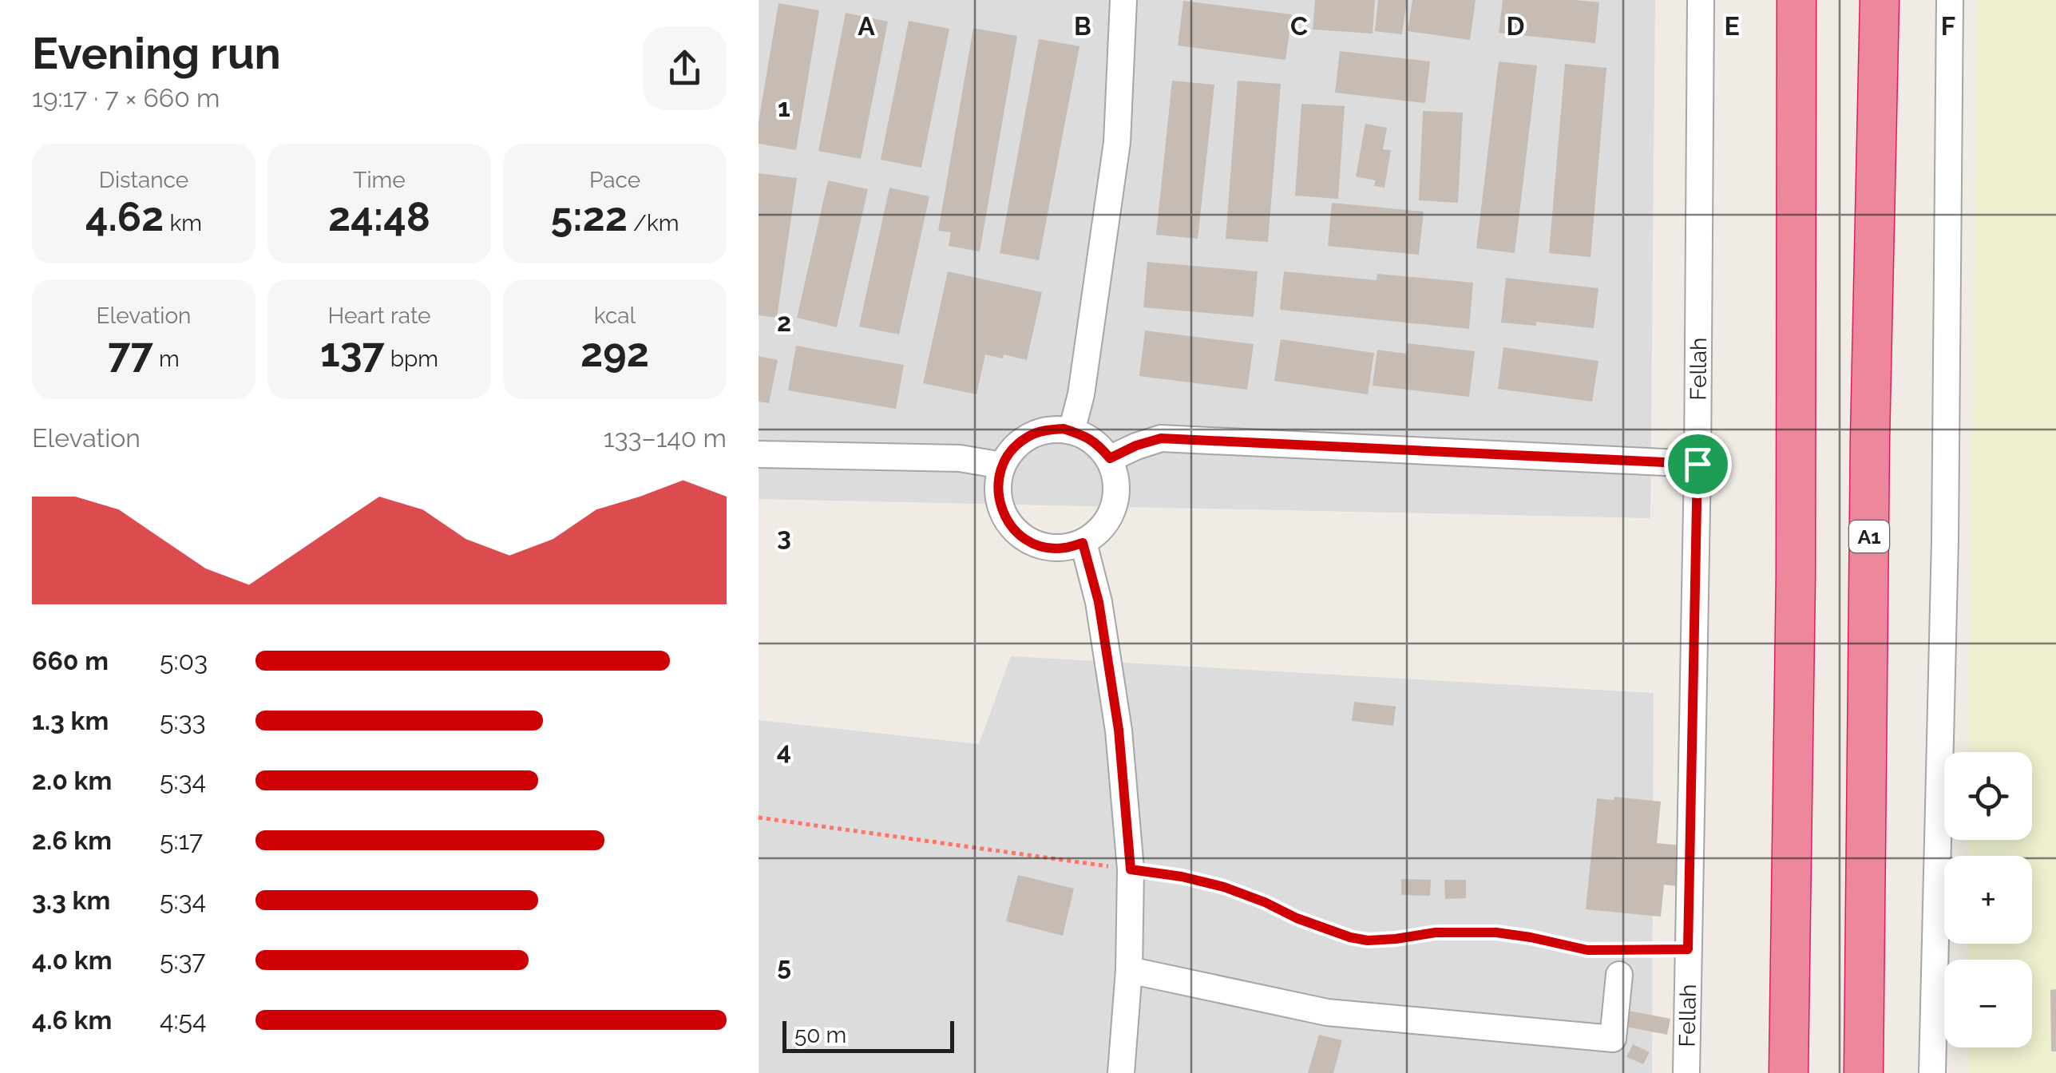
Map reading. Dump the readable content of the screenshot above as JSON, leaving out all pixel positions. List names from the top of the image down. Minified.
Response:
{"streets":{"highway":["A1"],"street":["Fellah"]},"scale_bar":"50 m","page":{"heading":["Evening run","19:17 · 7 × 660 m"],"stats":[["Distance","4.62 km"],["Time","24:48"],["Pace","5:22 /km"],["Elevation","77 m"],["Heart rate","137 bpm"],["kcal","292"]],"chart":["Elevation","133–140 m"],"list":[{"name":"660 m","note":"5:03"},{"name":"1.3 km","note":"5:33"},{"name":"2.0 km","note":"5:34"},{"name":"2.6 km","note":"5:17"},{"name":"3.3 km","note":"5:34"},{"name":"4.0 km","note":"5:37"},{"name":"4.6 km","note":"4:54"}],"map_buttons":["+","−"],"scale":"50 m"},"grid":{"columns":["A","B","C","D","E","F"],"rows":["1","2","3","4","5"]}}
